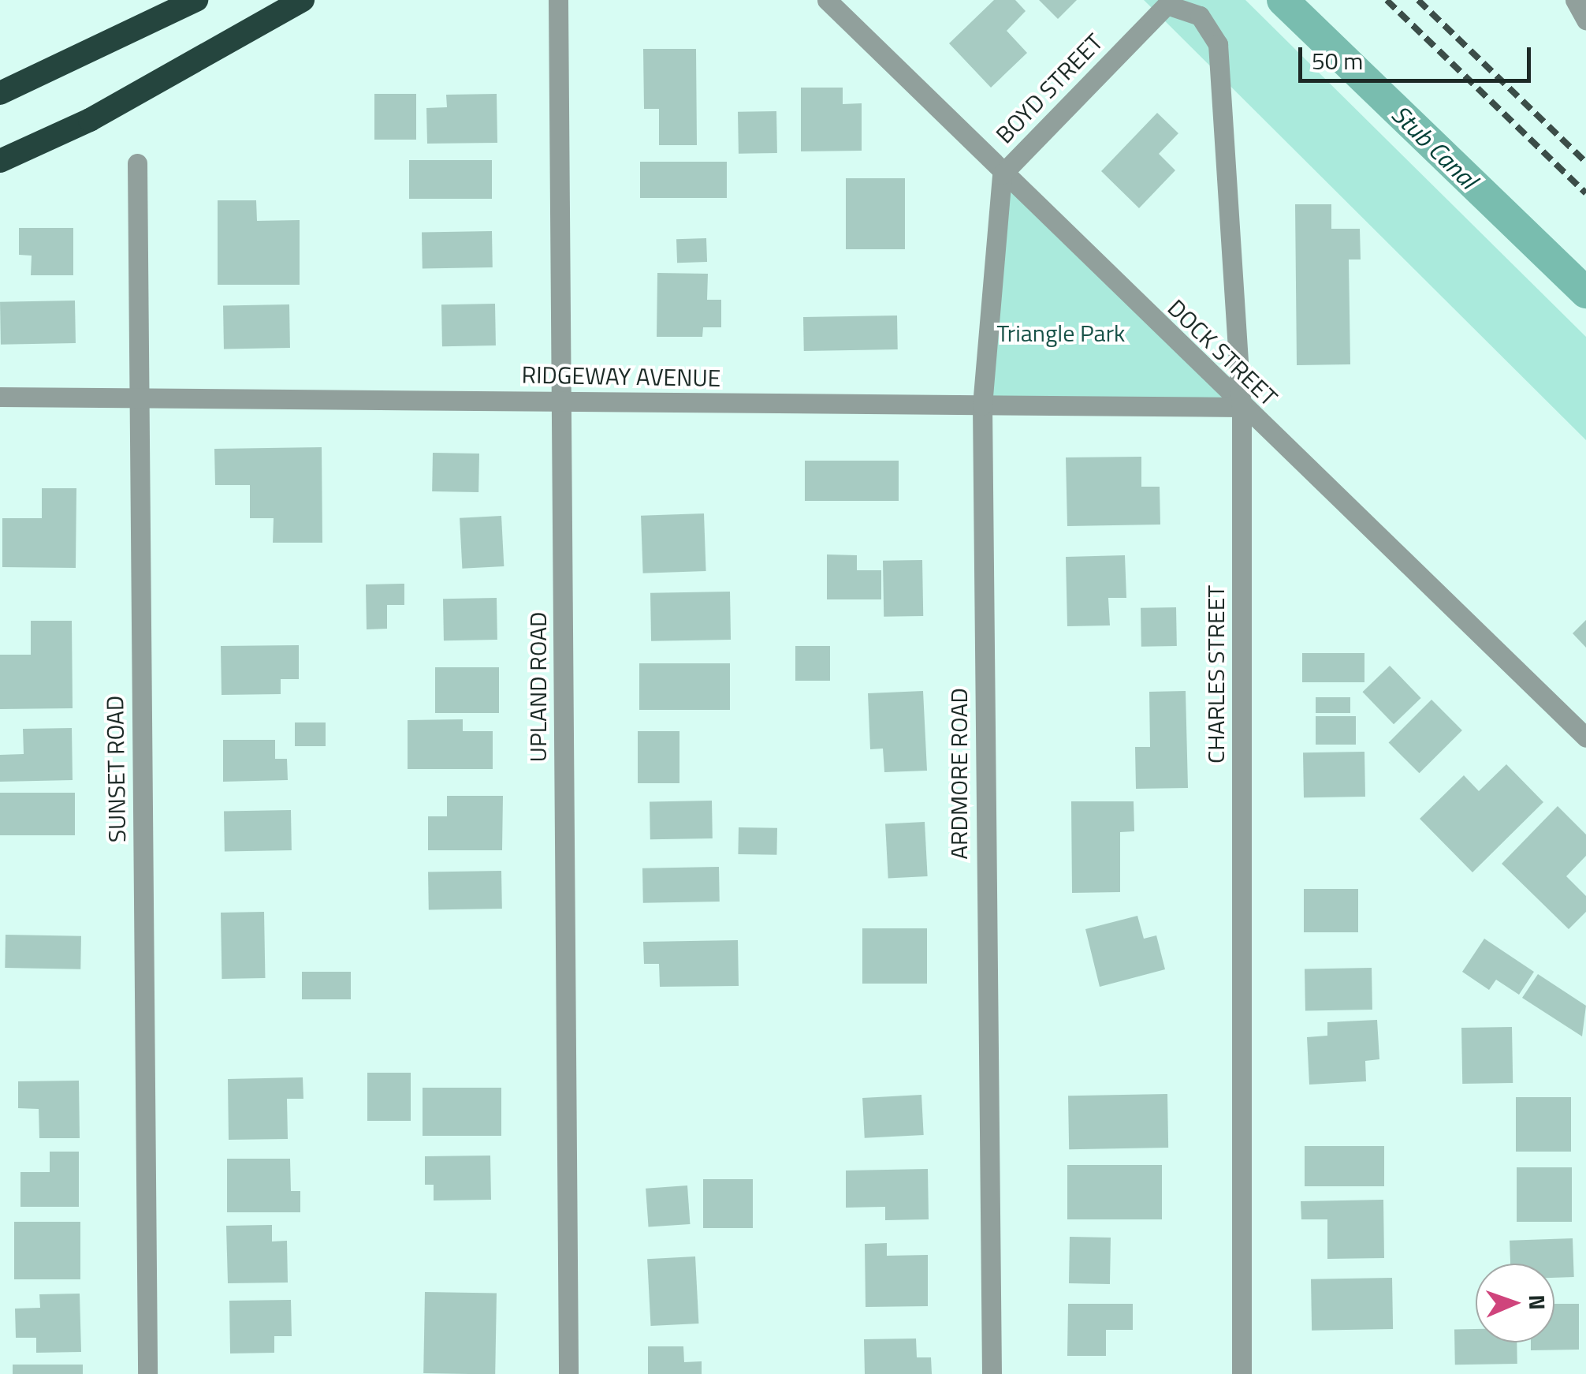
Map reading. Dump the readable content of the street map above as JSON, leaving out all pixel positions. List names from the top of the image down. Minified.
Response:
{"streets":{"street":["BOYD STREET","DOCK STREET","RIDGEWAY AVENUE","CHARLES STREET","UPLAND ROAD","SUNSET ROAD","ARDMORE ROAD"]},"crossings":[["BOYD STREET","DOCK STREET"],["BOYD STREET","CHARLES STREET"],["BOYD STREET","ARDMORE ROAD"],["DOCK STREET","RIDGEWAY AVENUE"],["DOCK STREET","CHARLES STREET"],["DOCK STREET","ARDMORE ROAD"],["RIDGEWAY AVENUE","CHARLES STREET"],["RIDGEWAY AVENUE","UPLAND ROAD"],["RIDGEWAY AVENUE","SUNSET ROAD"],["RIDGEWAY AVENUE","ARDMORE ROAD"]],"water":["Stub Canal"],"parks":["Triangle Park"],"scale_bar":"50 m","north":"right"}
